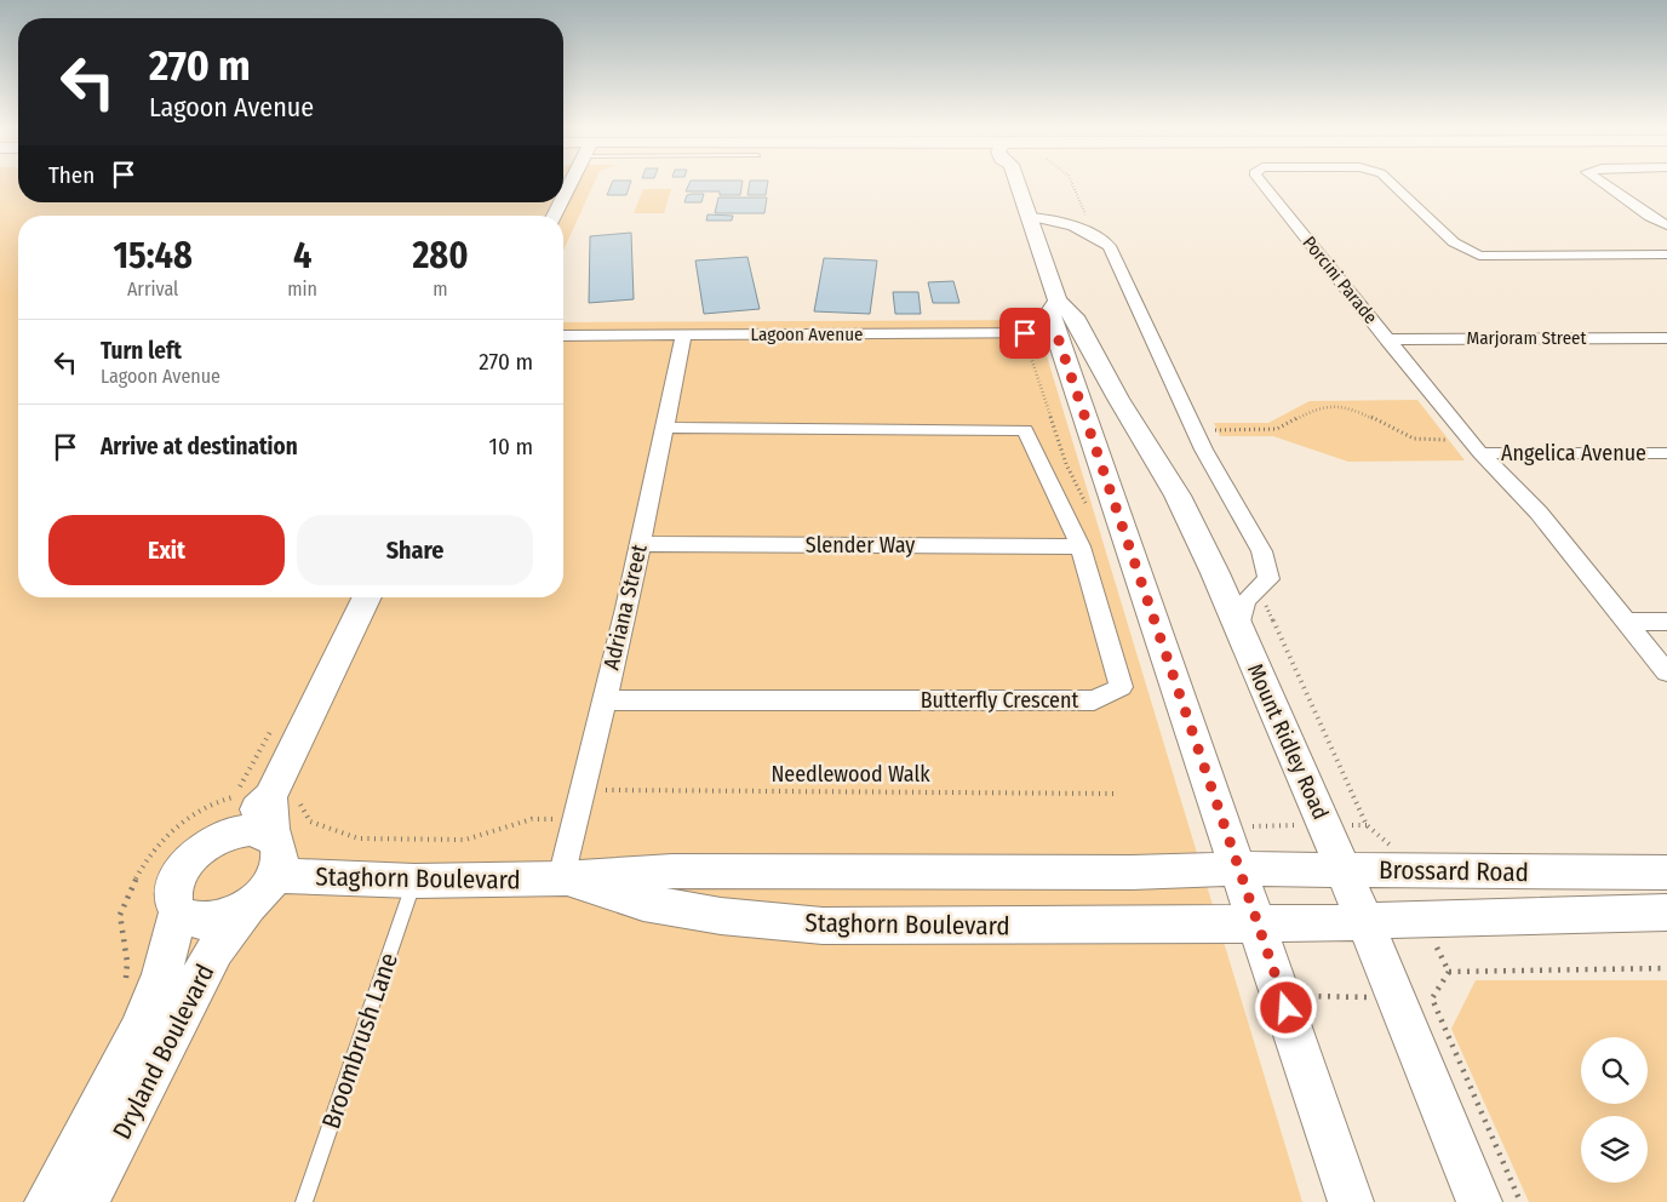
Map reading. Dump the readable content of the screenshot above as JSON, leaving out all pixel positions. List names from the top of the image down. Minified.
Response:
{"streets":{"street":["Porcini Parade","Lagoon Avenue","Marjoram Street","Angelica Avenue","Slender Way","Adriana Street","Butterfly Crescent","Mount Ridley Road","Brossard Road","Staghorn Boulevard","Dryland Boulevard"],"lane":["Broombrush Lane"],"path":["Needlewood Walk"]},"crossings":[["Porcini Parade","Marjoram Street"],["Porcini Parade","Angelica Avenue"],["Lagoon Avenue","Adriana Street"],["Lagoon Avenue","Mount Ridley Road"],["Slender Way","Adriana Street"],["Slender Way","Butterfly Crescent"],["Adriana Street","Butterfly Crescent"],["Adriana Street","Needlewood Walk"],["Adriana Street","Staghorn Boulevard"],["Mount Ridley Road","Brossard Road"],["Mount Ridley Road","Staghorn Boulevard"],["Brossard Road","Staghorn Boulevard"],["Staghorn Boulevard","Broombrush Lane"],["Staghorn Boulevard","Dryland Boulevard"]],"page":{"turn":["270 m","Lagoon Avenue"],"then":"Then","eta":["15:48","Arrival","4","min","280","m"],"list":[{"name":"Turn left","note":"Lagoon Avenue","value":"270 m"},{"name":"Arrive at destination","value":"10 m"}],"buttons":["Exit","Share"]}}
